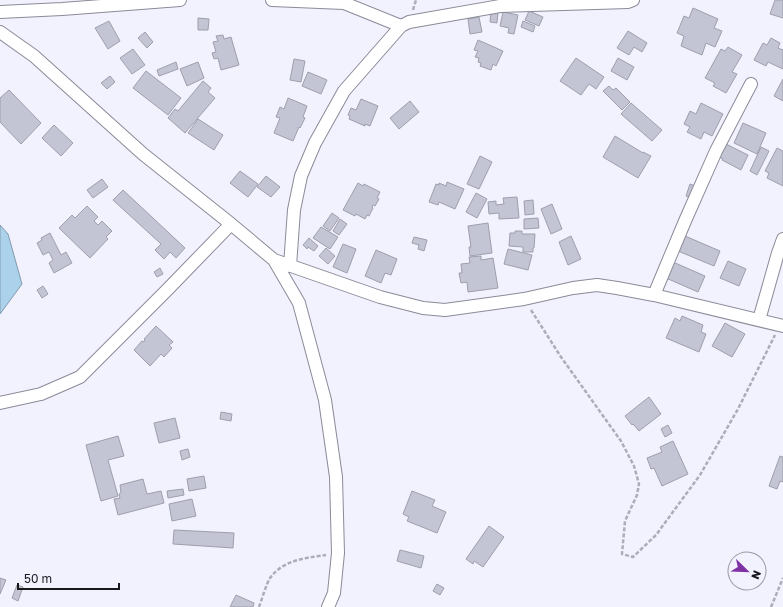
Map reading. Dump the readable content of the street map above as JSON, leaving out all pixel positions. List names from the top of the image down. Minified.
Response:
{"scale_bar":"50 m","north":"bottom right"}
